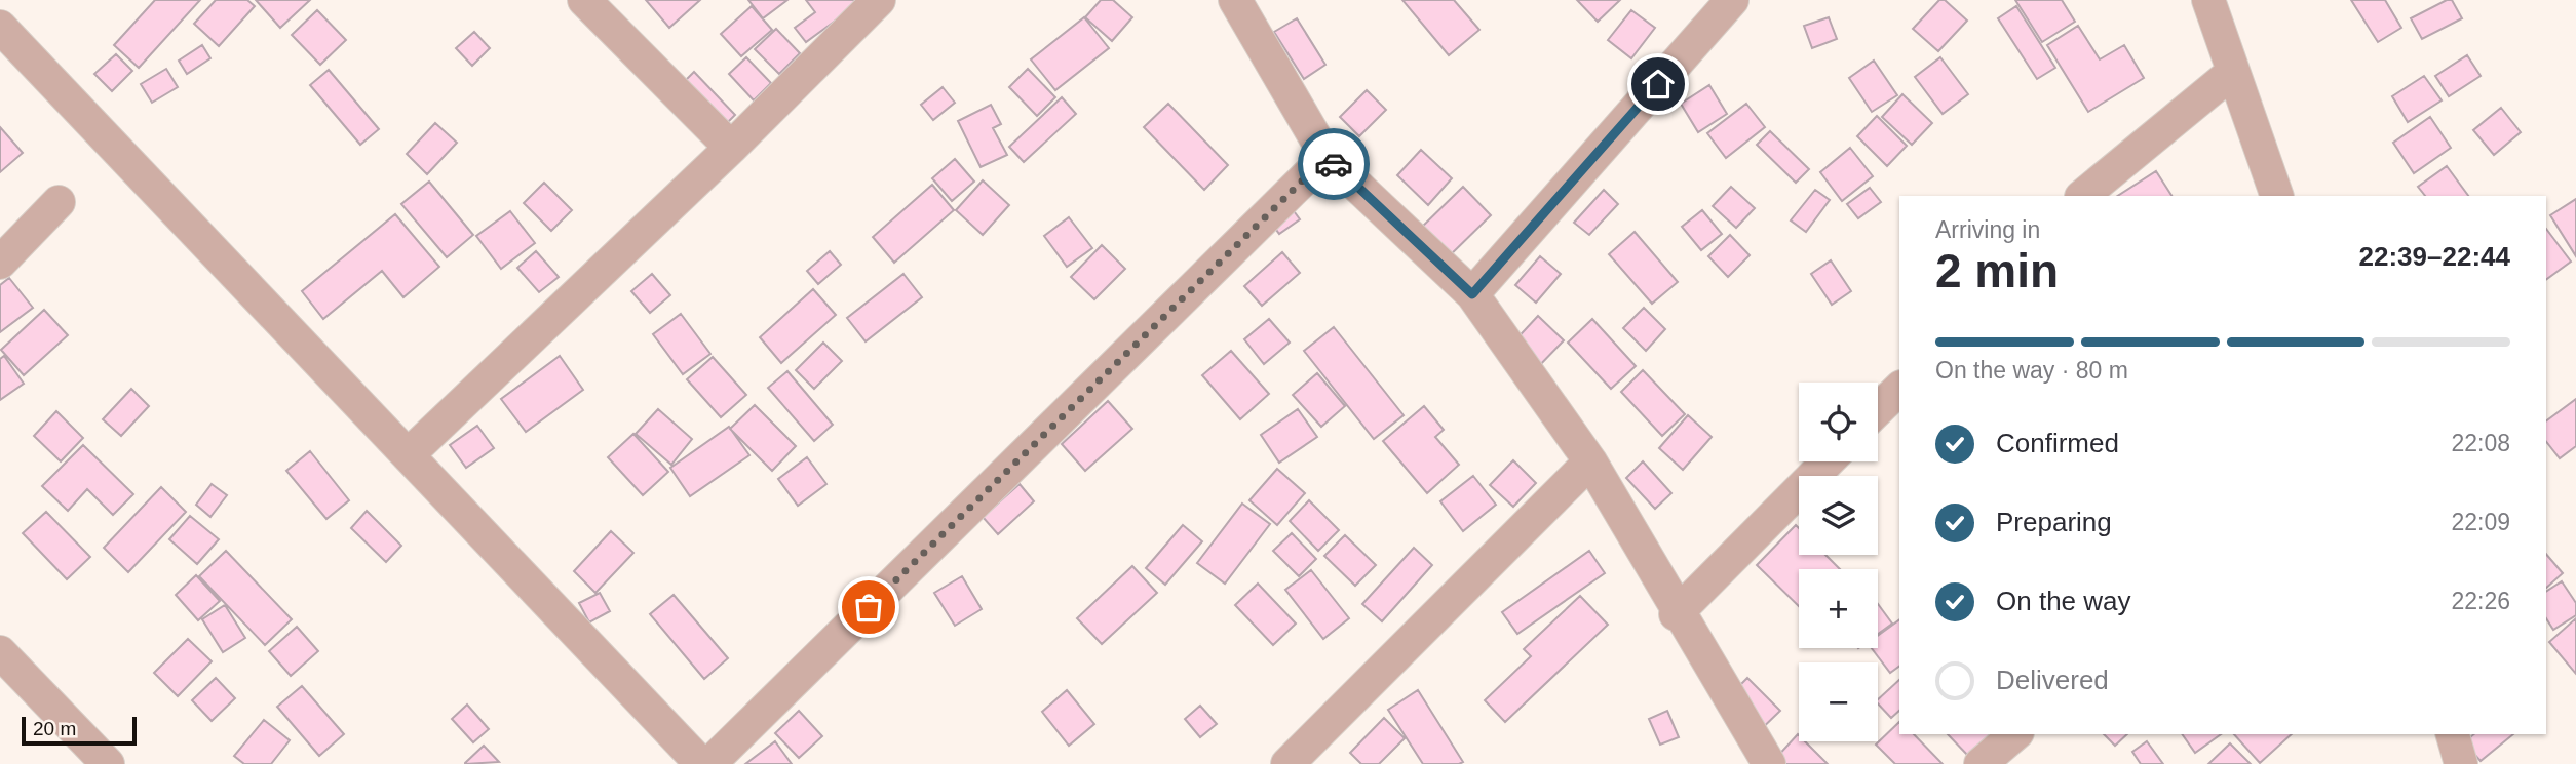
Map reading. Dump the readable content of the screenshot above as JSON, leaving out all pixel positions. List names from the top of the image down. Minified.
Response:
{"scale_bar":"20 m","page":{"heading":["2 min","Arriving in","22:39–22:44"],"bar":"On the way · 80 m","map_buttons":["+","−"],"list":[["Confirmed","22:08"],["Preparing","22:09"],["On the way","22:26"],"Delivered"],"scale":"20 m"}}
